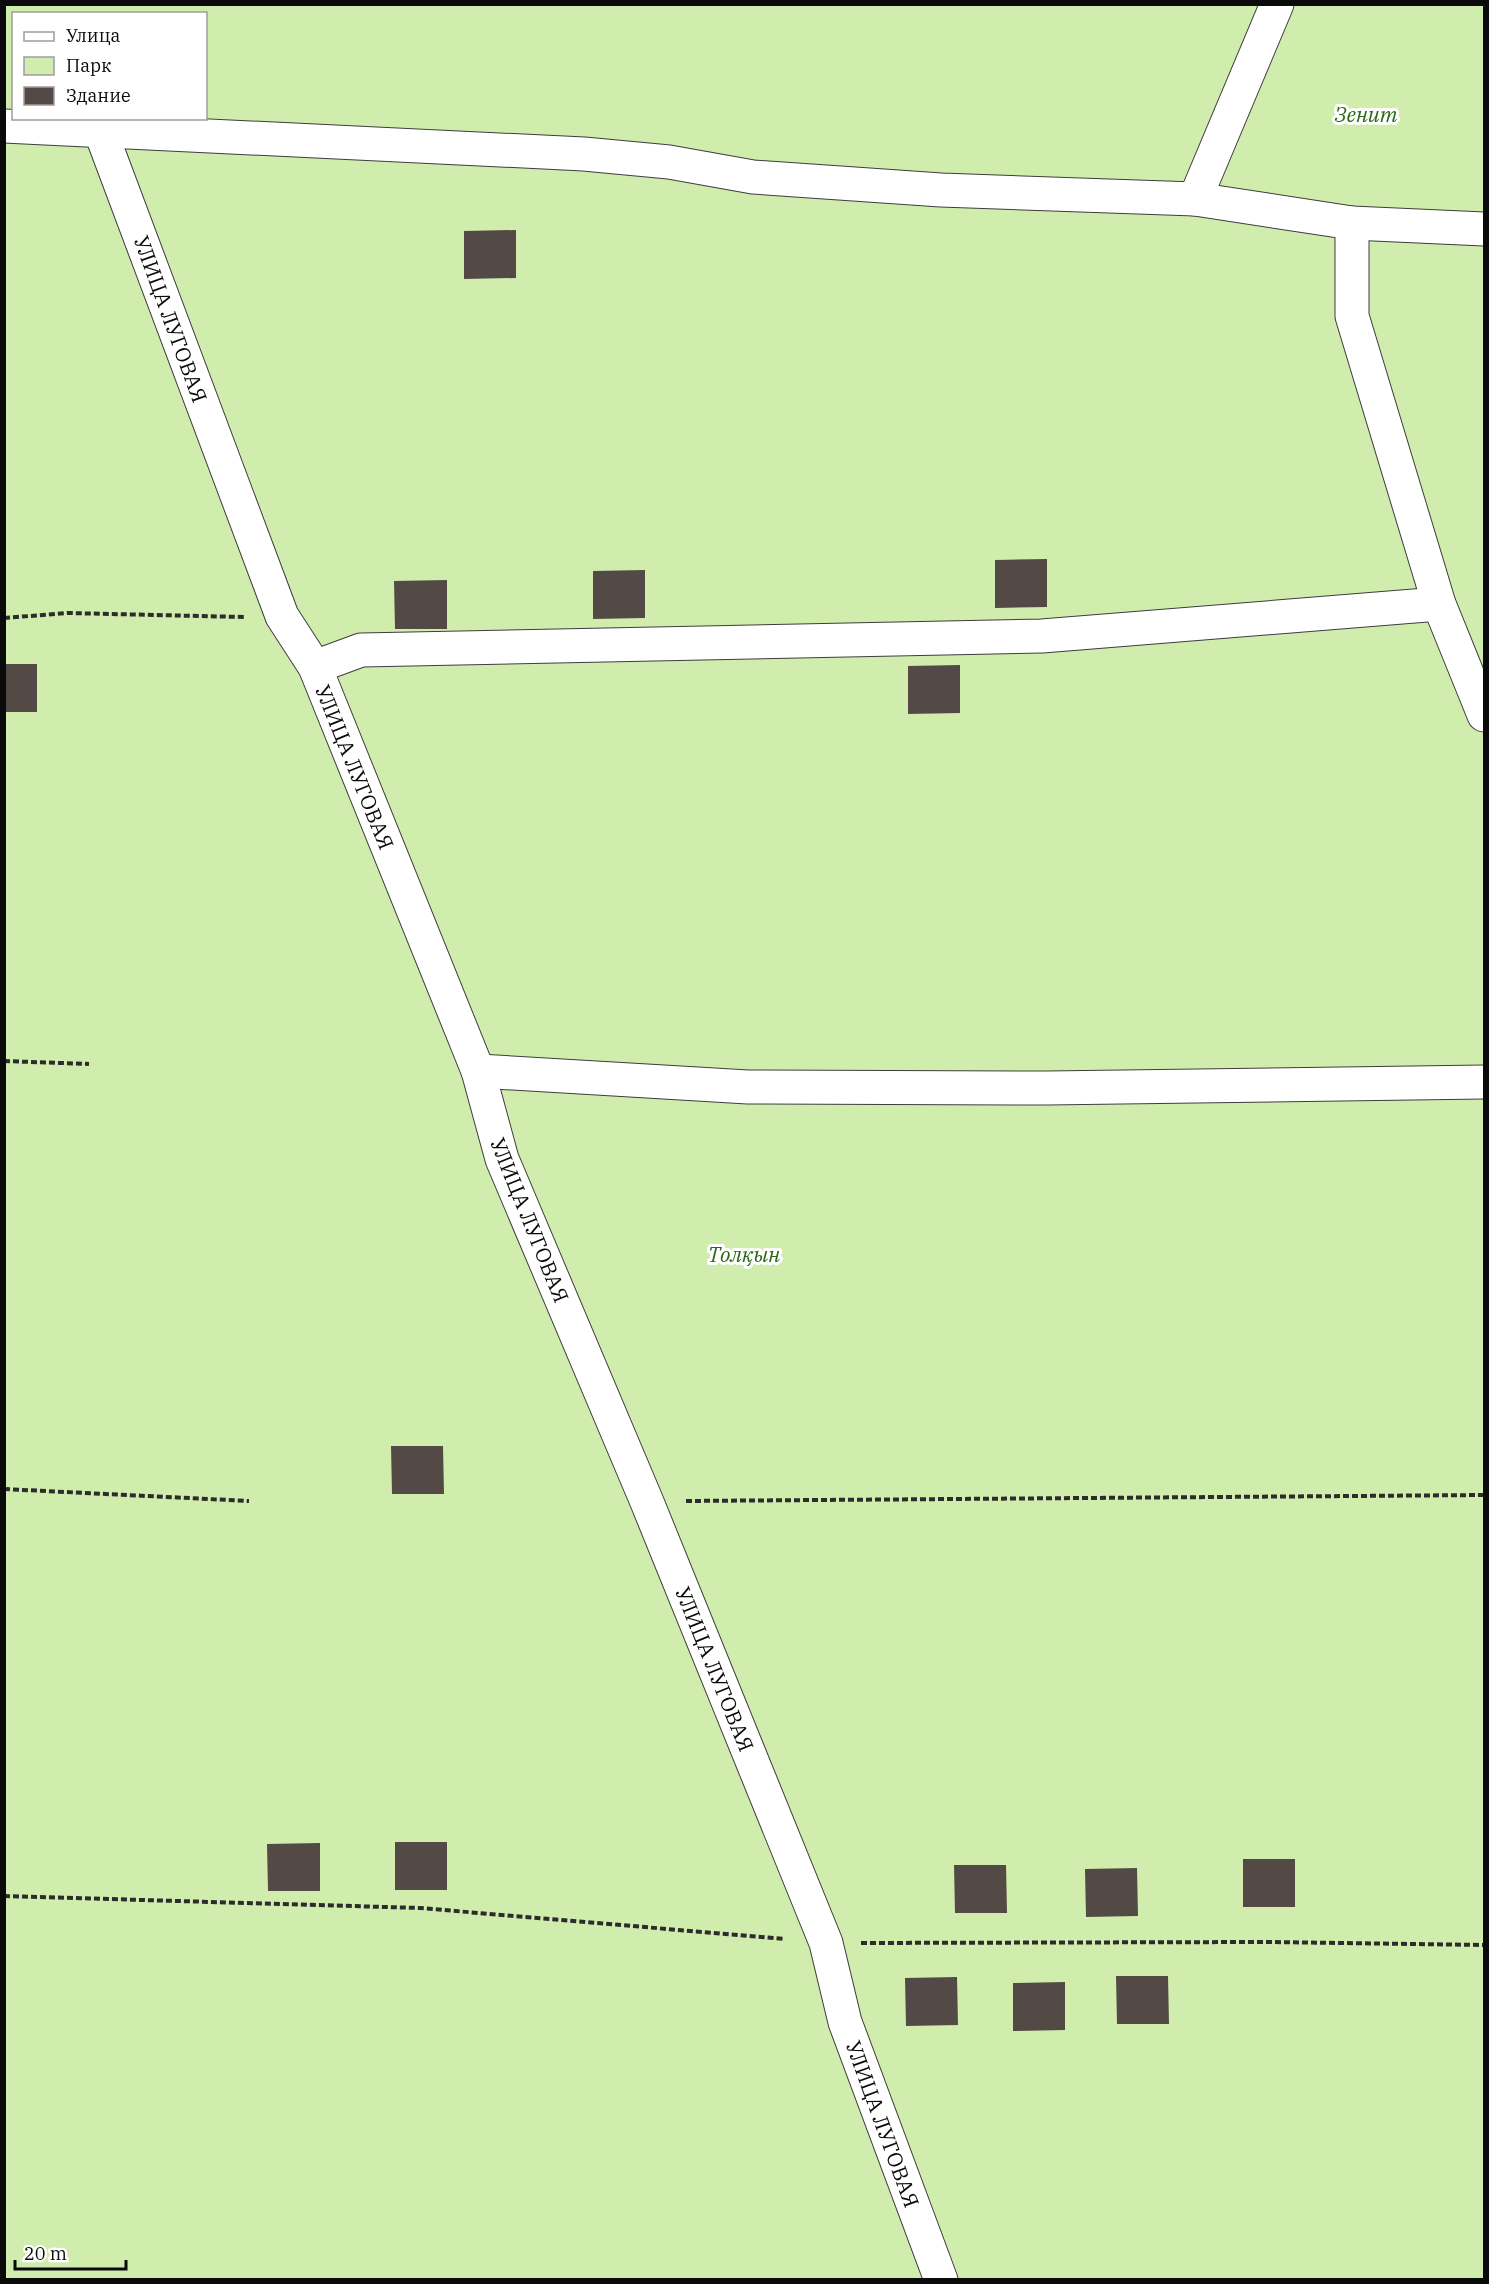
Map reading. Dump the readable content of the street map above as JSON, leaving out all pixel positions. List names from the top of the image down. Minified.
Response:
{"streets":{"street":["УЛИЦА ЛУГОВАЯ"]},"parks":["Зенит","Толқын"],"legend":["Улица","Парк","Здание"],"scale_bar":"20 m"}
